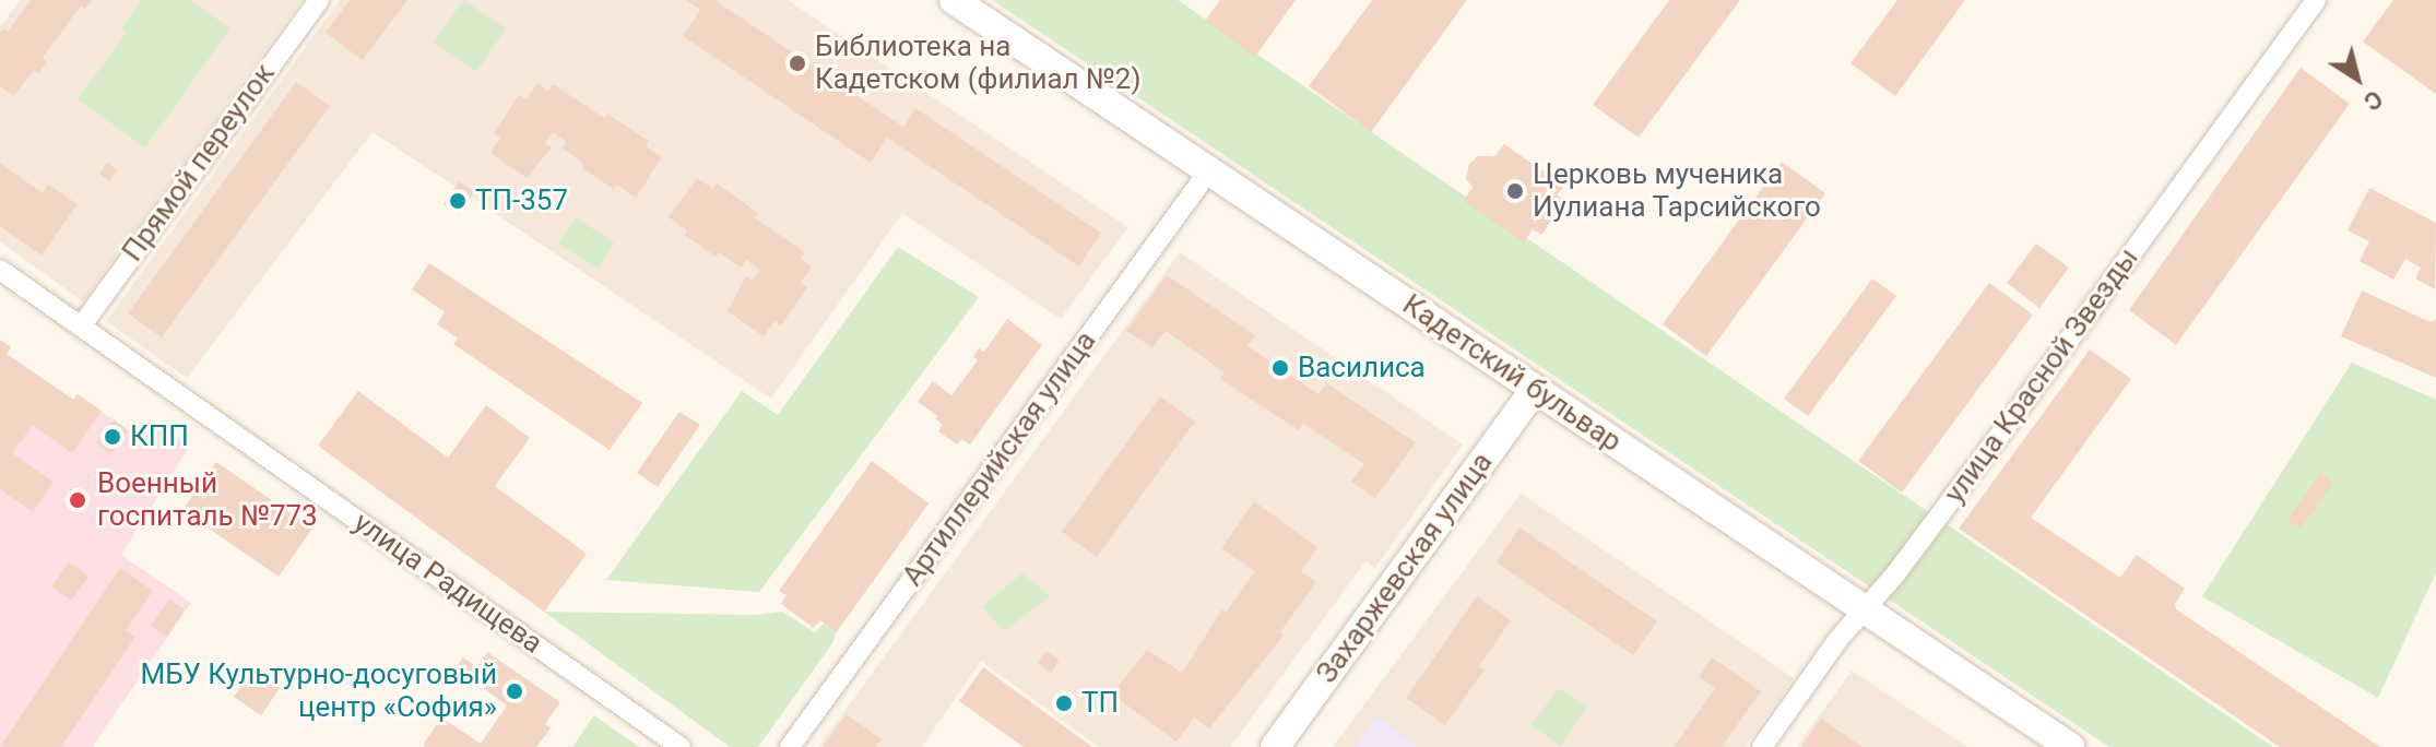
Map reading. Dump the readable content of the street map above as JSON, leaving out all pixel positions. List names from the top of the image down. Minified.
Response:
{"streets":{"street":["Прямой переулок","Кадетский бульвар","улица Красной Звезды","Артиллерийская улица","Захаржевская улица","улица Радищева"]},"crossings":[["Прямой переулок","улица Радищева"],["Кадетский бульвар","улица Красной Звезды"],["Кадетский бульвар","Артиллерийская улица"],["Кадетский бульвар","Захаржевская улица"]],"places":["Библиотека на Кадетском (филиал №2)","Церковь мученика Иулиана Тарсийского","ТП-357","Василиса","КПП","Военный госпиталь №773","МБУ Культурно-досуговый центр «София»","ТП"],"north":"bottom right"}
